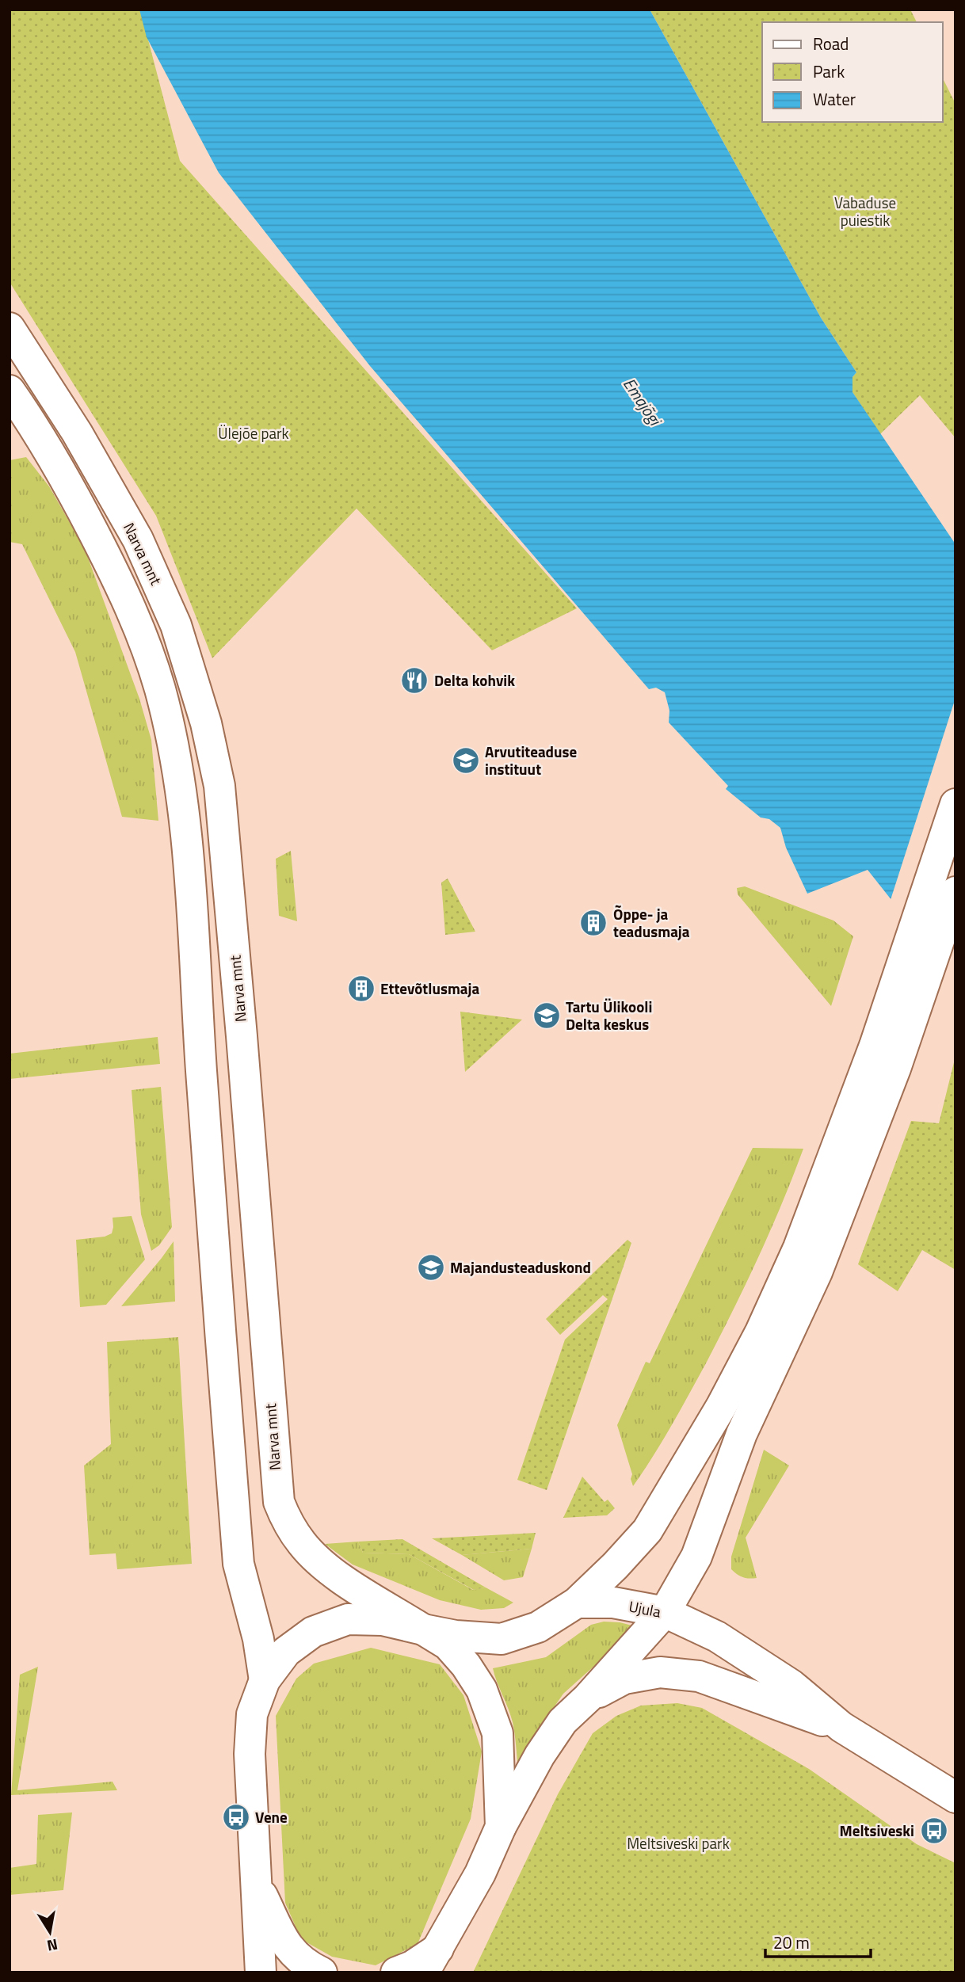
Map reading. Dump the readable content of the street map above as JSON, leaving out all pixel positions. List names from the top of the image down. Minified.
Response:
{"streets":{"main road":["Narva mnt","Ujula"]},"water":["Emajõgi"],"parks":["Vabaduse puiestik","Ülejõe park","Meltsiveski park"],"places":{"restaurant":["Delta kohvik"],"school or university":["Arvutiteaduse instituut","Tartu Ülikooli Delta keskus","Majandusteaduskond"],"building":["Õppe- ja teadusmaja","Ettevõtlusmaja"],"bus stop":["Vene","Meltsiveski"]},"legend":["Road","Park","Water"],"scale_bar":"20 m","north":"bottom"}
